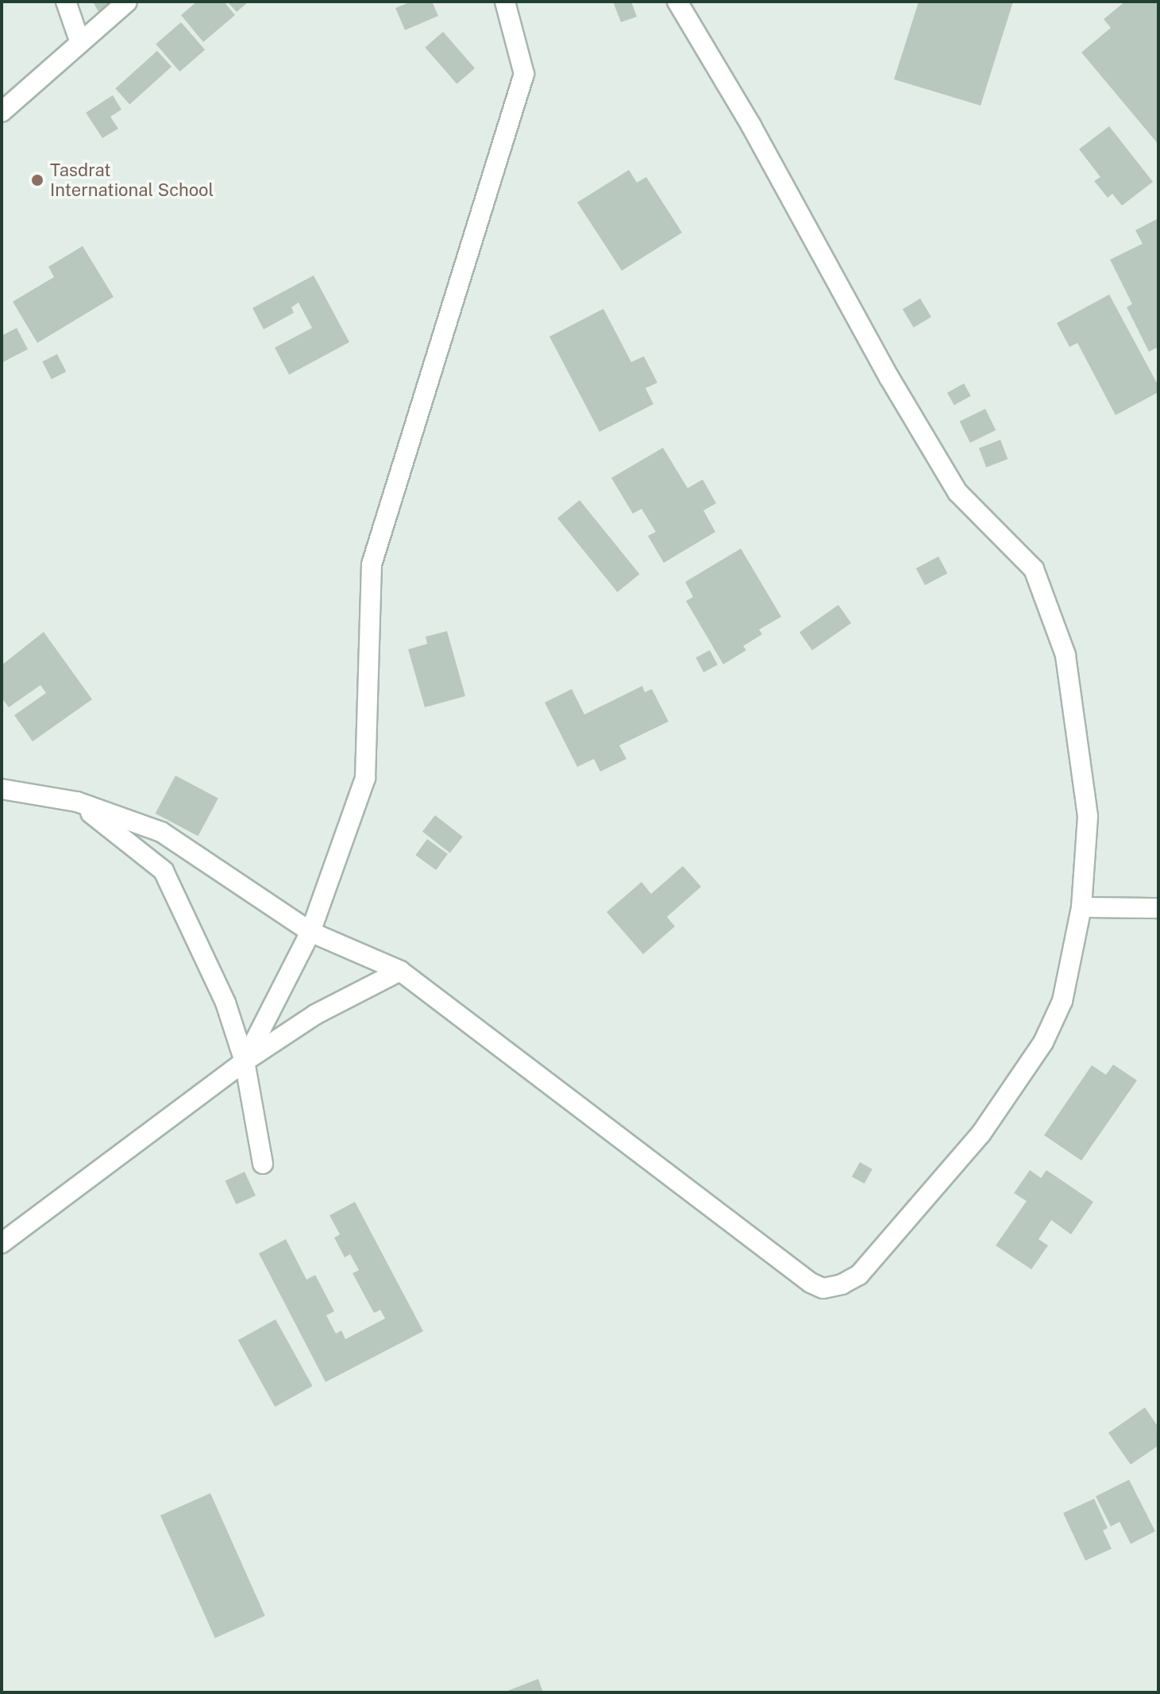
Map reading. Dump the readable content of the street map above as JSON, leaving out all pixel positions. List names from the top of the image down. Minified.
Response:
{"places":["Tasdrat International School"]}
